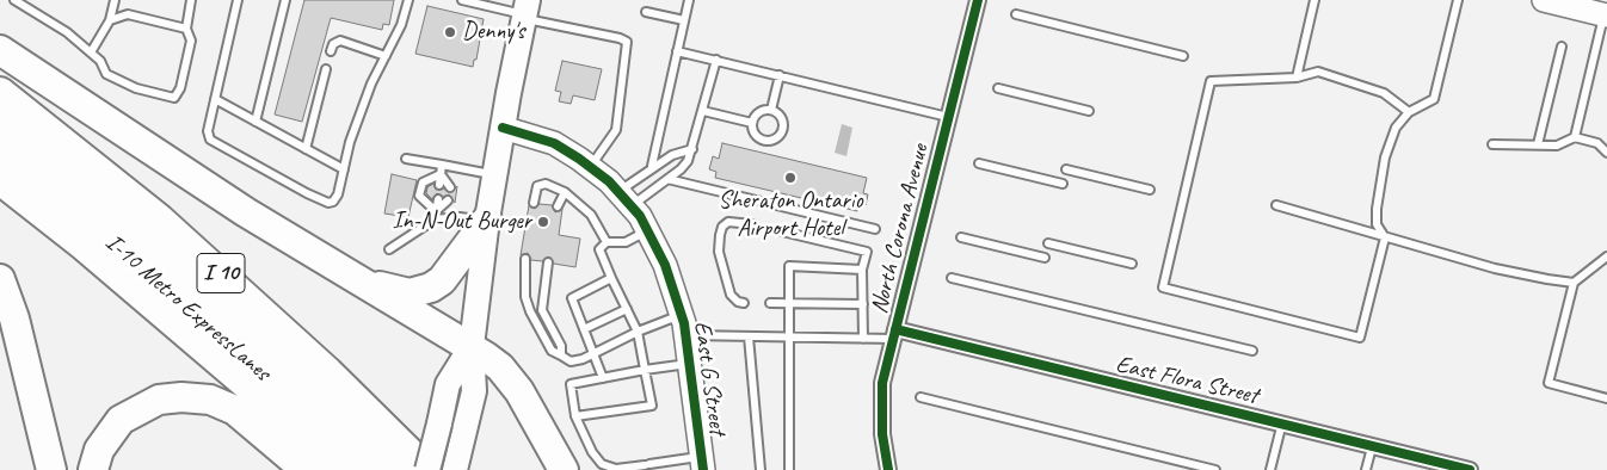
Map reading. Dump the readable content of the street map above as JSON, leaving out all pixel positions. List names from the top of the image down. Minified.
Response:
{"streets":{"highway":["I 10","I-10 Metro ExpressLanes"],"street":["North Corona Avenue","East G Street","East Flora Street"]},"crossings":[["North Corona Avenue","East Flora Street"]],"places":["Denny's","Sheraton Ontario Airport Hotel","In-N-Out Burger"]}
